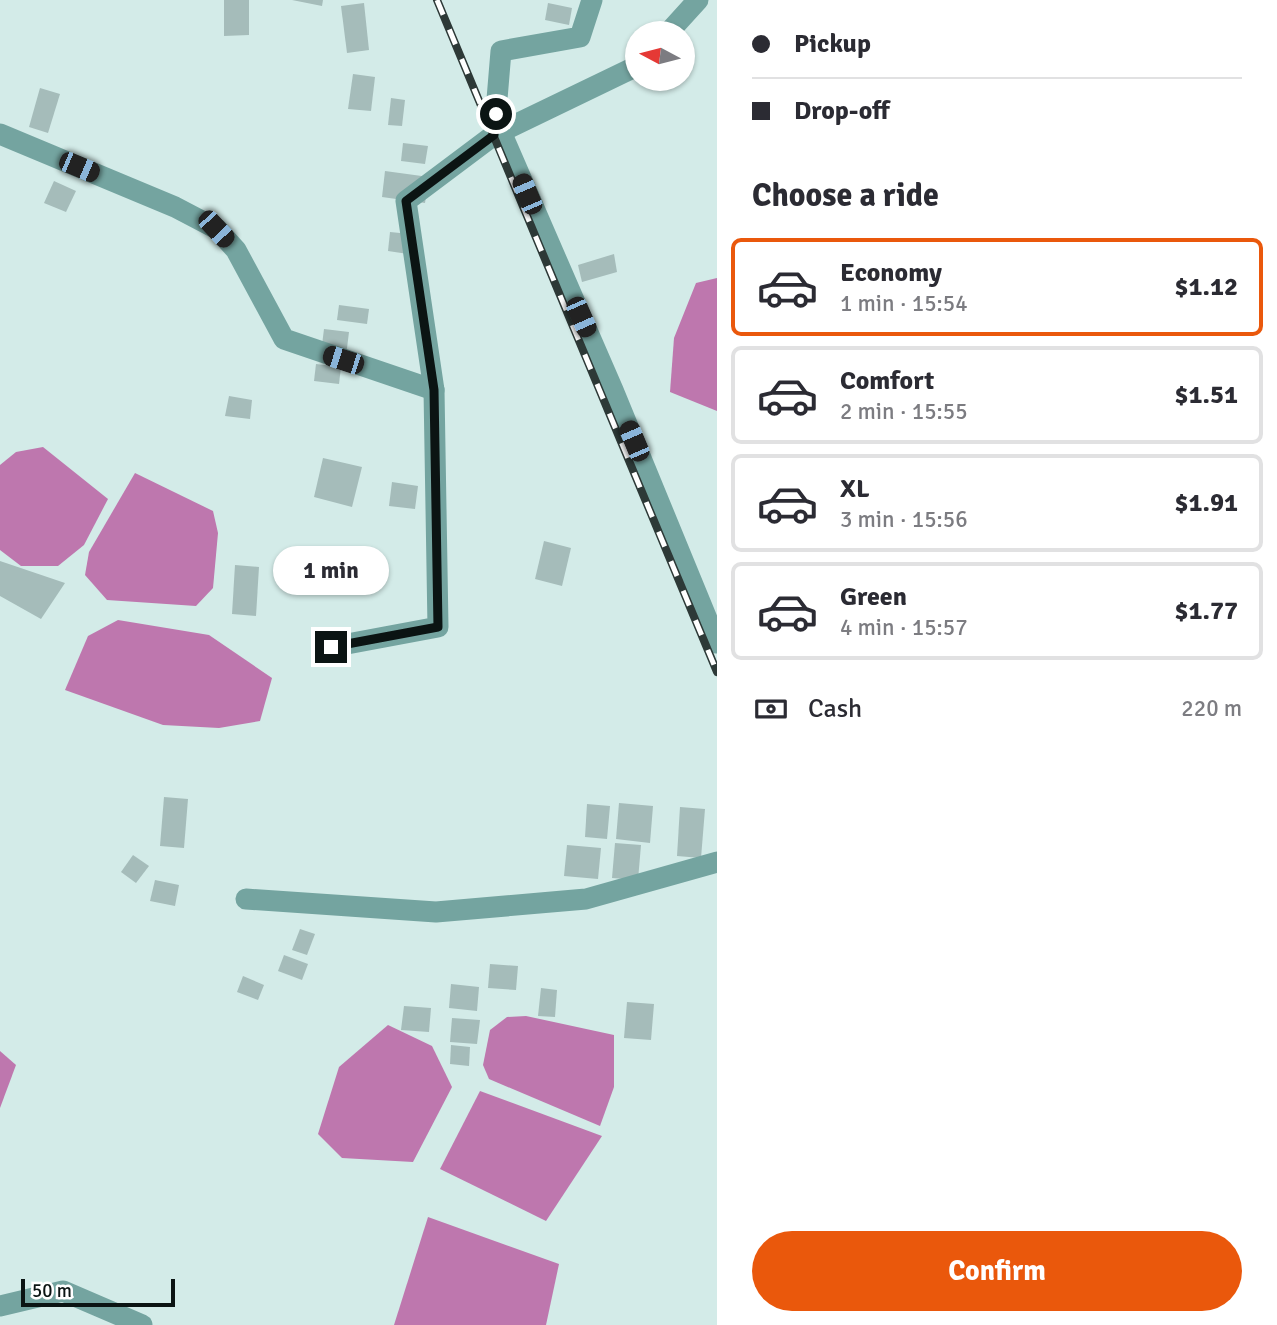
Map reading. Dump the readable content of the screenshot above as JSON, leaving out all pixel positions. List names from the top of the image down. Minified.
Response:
{"scale_bar":"50 m","north":"left","page":{"banner":["Pickup","Drop-off"],"heading":"Choose a ride","list":[{"name":"Economy","note":"1 min · 15:54","value":"$1.12"},{"name":"Comfort","note":"2 min · 15:55","value":"$1.51"},{"name":"XL","note":"3 min · 15:56","value":"$1.91"},{"name":"Green","note":"4 min · 15:57","value":"$1.77"}],"bubble":"1 min","pay":["Cash","220 m"],"buttons":"Confirm","scale":"50 m"}}
